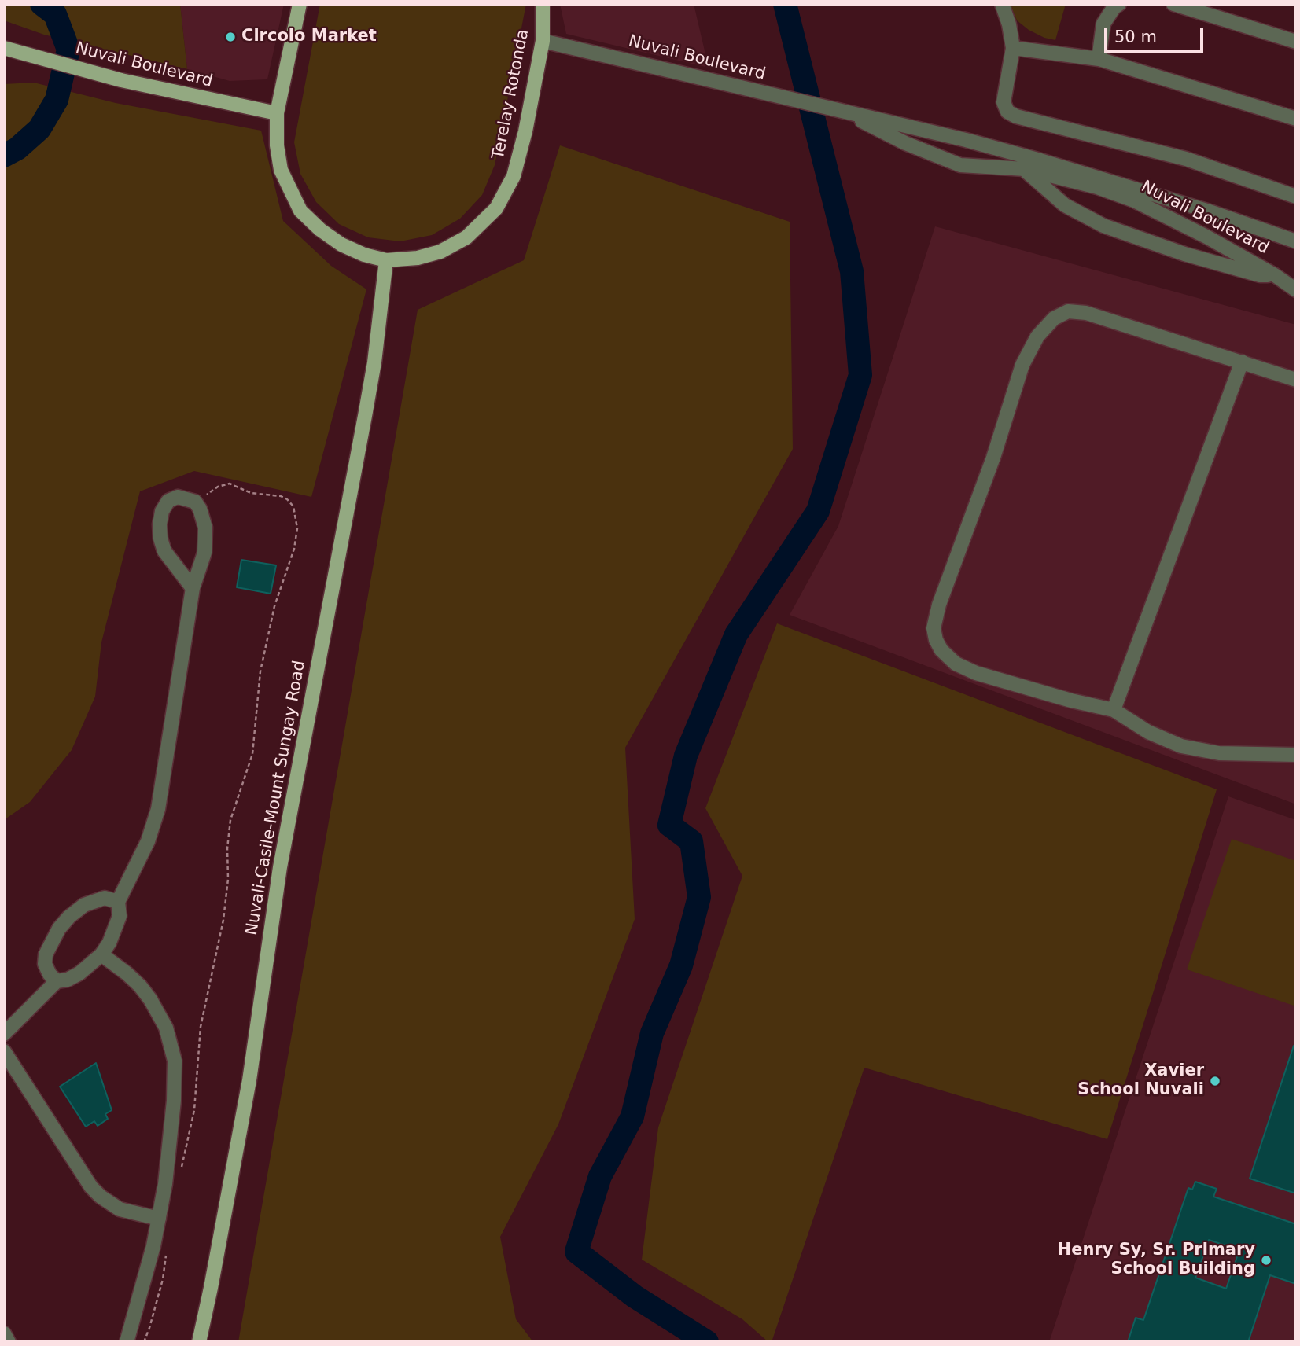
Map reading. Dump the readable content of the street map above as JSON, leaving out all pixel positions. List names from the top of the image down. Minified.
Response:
{"streets":{"main road":["Nuvali Boulevard","Terelay Rotonda","Nuvali-Casile-Mount Sungay Road"]},"crossings":[["Nuvali Boulevard","Terelay Rotonda"],["Terelay Rotonda","Nuvali-Casile-Mount Sungay Road"]],"places":["Circolo Market","Xavier School Nuvali","Henry Sy, Sr. Primary School Building"],"scale_bar":"50 m"}
